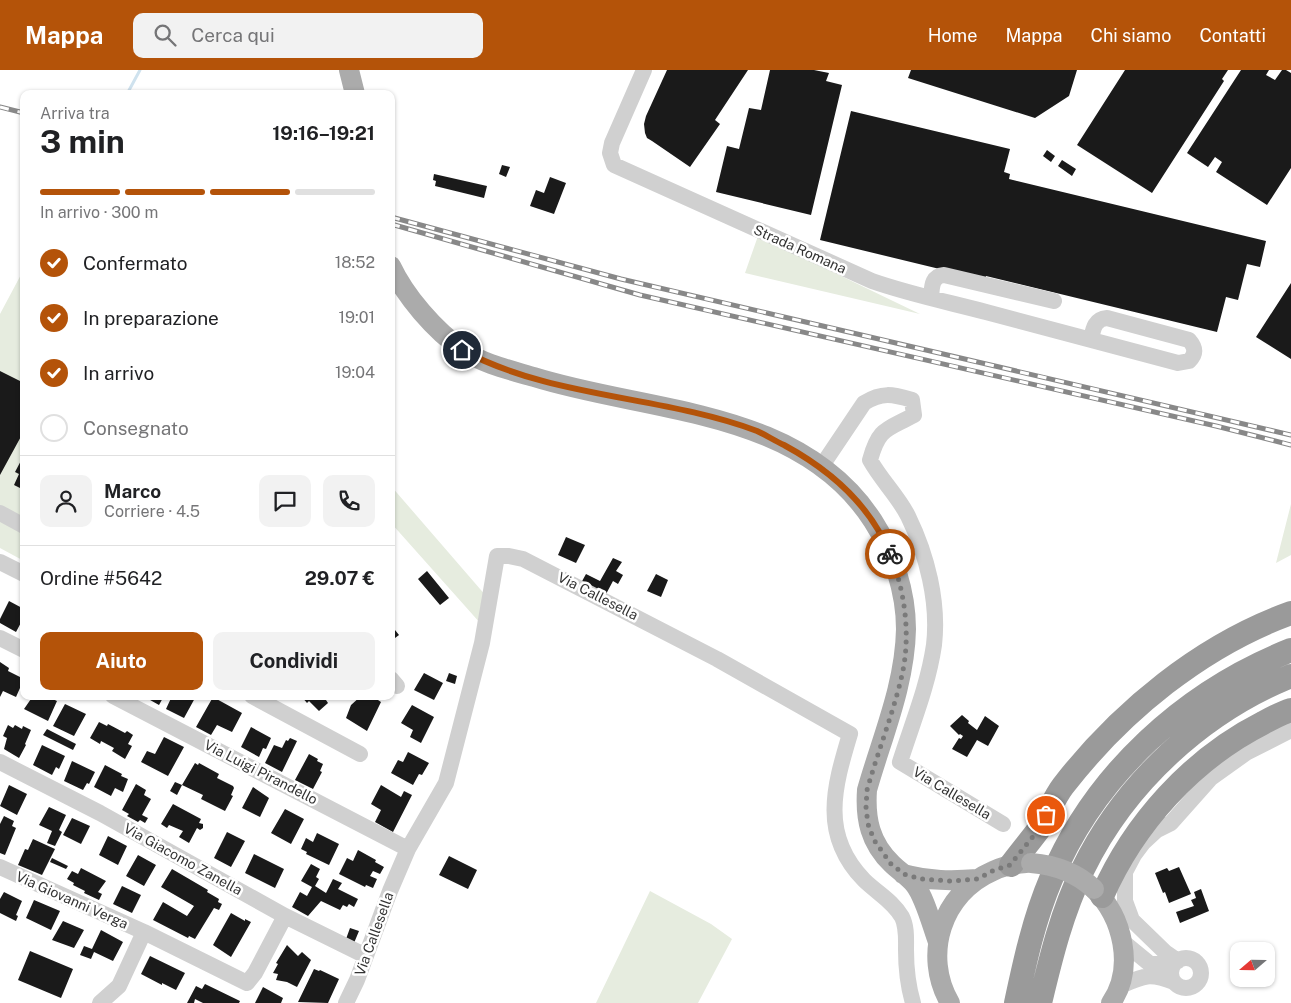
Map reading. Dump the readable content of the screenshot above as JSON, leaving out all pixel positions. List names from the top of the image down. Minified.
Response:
{"streets":{"street":["Strada Romana","Via Callesella","Via Luigi Pirandello","Via Giacomo Zanella","Via Giovanni Verga"]},"crossings":[["Via Callesella","Via Luigi Pirandello"],["Via Callesella","Via Giacomo Zanella"],["Via Giacomo Zanella","Via Giovanni Verga"]],"north":"left","page":{"header":"Mappa","search":"Cerca qui","nav":["Home","Mappa","Chi siamo","Contatti"],"heading":["3 min","Arriva tra","19:16–19:21"],"panel":["Marco","Corriere · 4.5","Ordine #5642","29.07 €"],"bar":"In arrivo · 300 m","list":[["Confermato","18:52"],["In preparazione","19:01"],["In arrivo","19:04"],"Consegnato"],"buttons":["Aiuto","Condividi"]}}
